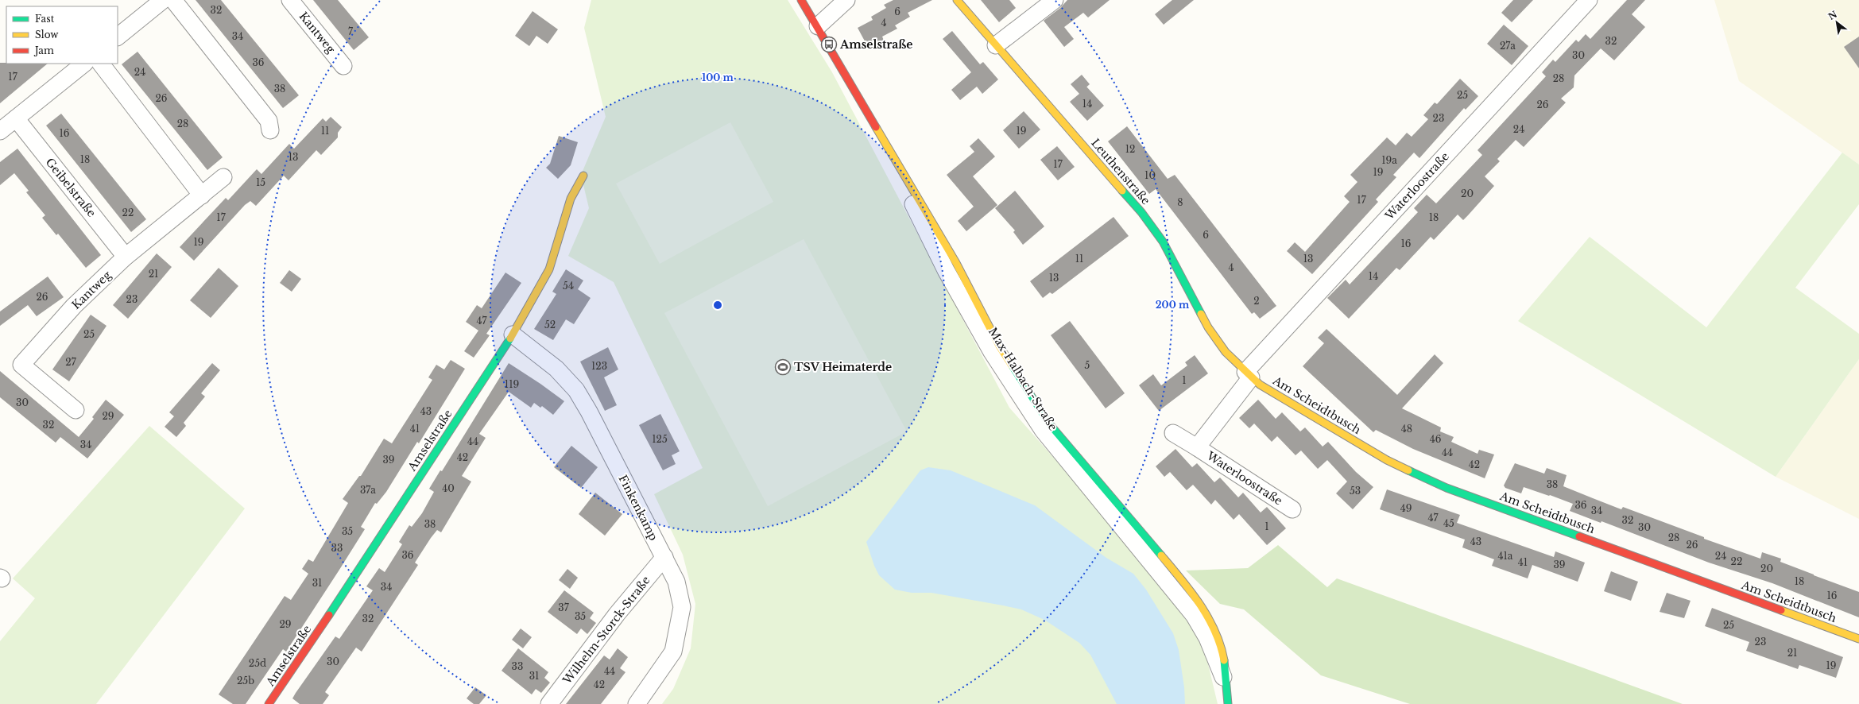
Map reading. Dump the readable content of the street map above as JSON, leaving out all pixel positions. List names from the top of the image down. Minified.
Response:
{"streets":{"street":["Kantweg","Leuthenstraße","Waterloostraße","Geibelstraße","Max-Halbach-Straße","Am Scheidtbusch","Amselstraße","Finkenkamp","Wilhelm-Storck-Straße"]},"crossings":[["Kantweg","Geibelstraße"],["Leuthenstraße","Waterloostraße"],["Leuthenstraße","Am Scheidtbusch"],["Waterloostraße","Am Scheidtbusch"],["Amselstraße","Finkenkamp"],["Finkenkamp","Wilhelm-Storck-Straße"]],"places":{"bus stop":["Amselstraße"],"sports":["TSV Heimaterde"]},"house_numbers":["32","6","4","7","34","32","27a","30","36","24","17","28","38","25","26","14","26","23","28","24","11","19","16","12","13","18","19a","17","19","10","15","20","17","8","22","17","18","6","19","16","11","13","4","21","14","13","54","26","23","2","47","52","25","27","5","123","1","119","30","43","29","32","41","48","125","46","44","34","44","42","39","42","38","40","37a","53","36","49","34","47","32","45","38","1","30","35","28","43","26","33","36","41a","24","22","41","39","20","18","31","34","16","37","35","32","29","25","23","21","30","25d","19","33","44","31","25b","42"],"legend":["Fast","Slow","Jam"],"north":"top left","rings":["100 m","200 m"]}
